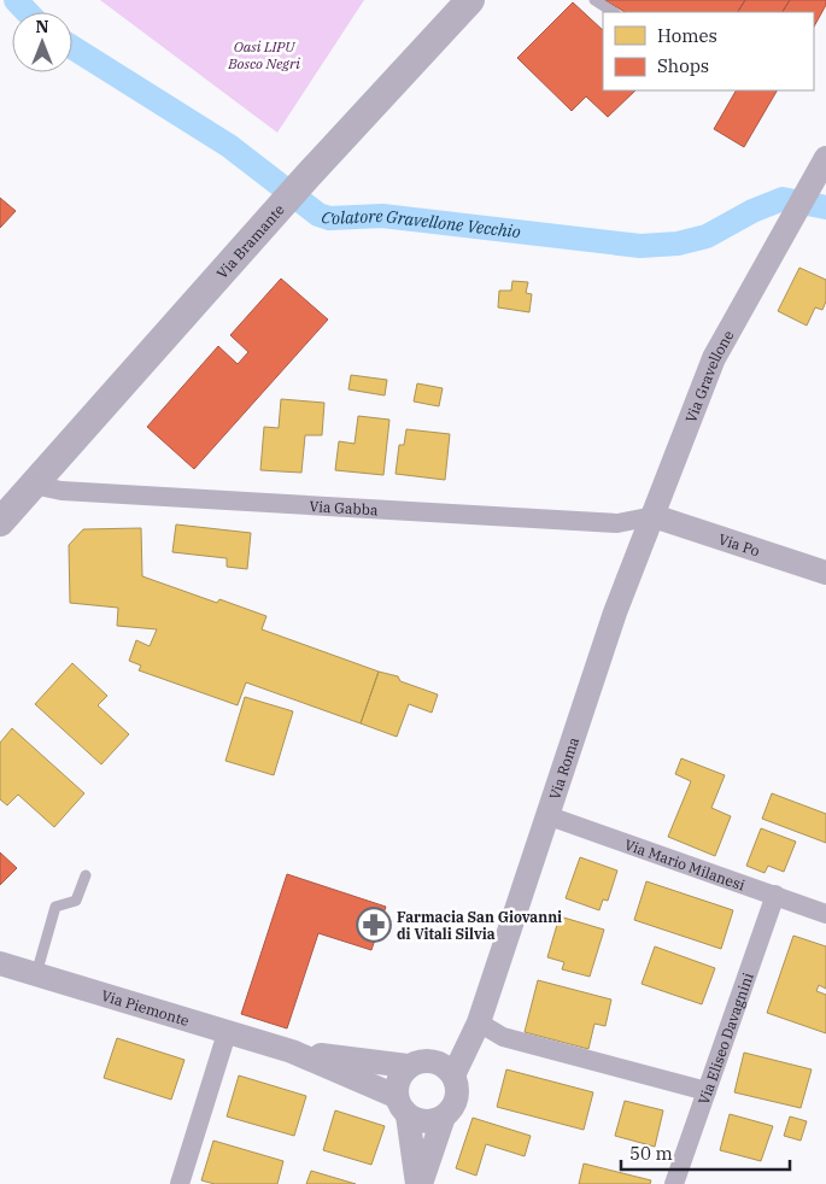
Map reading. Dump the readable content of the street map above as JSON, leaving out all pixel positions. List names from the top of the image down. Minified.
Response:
{"streets":{"main road":["Via Bramante"],"street":["Via Gravellone","Via Gabba","Via Po","Via Roma","Via Mario Milanesi","Via Piemonte","Via Eliseo Davagnini"]},"crossings":[["Via Bramante","Via Gabba"],["Via Gravellone","Via Gabba"],["Via Gravellone","Via Po"],["Via Gravellone","Via Roma"],["Via Gabba","Via Po"],["Via Gabba","Via Roma"],["Via Po","Via Roma"],["Via Roma","Via Mario Milanesi"],["Via Roma","Via Piemonte"],["Via Mario Milanesi","Via Eliseo Davagnini"]],"water":["Colatore Gravellone Vecchio"],"parks":["Oasi LIPU Bosco Negri"],"places":{"pharmacy":["Farmacia San Giovanni di Vitali Silvia"]},"legend":["Homes","Shops"],"scale_bar":"50 m","north":"top"}
